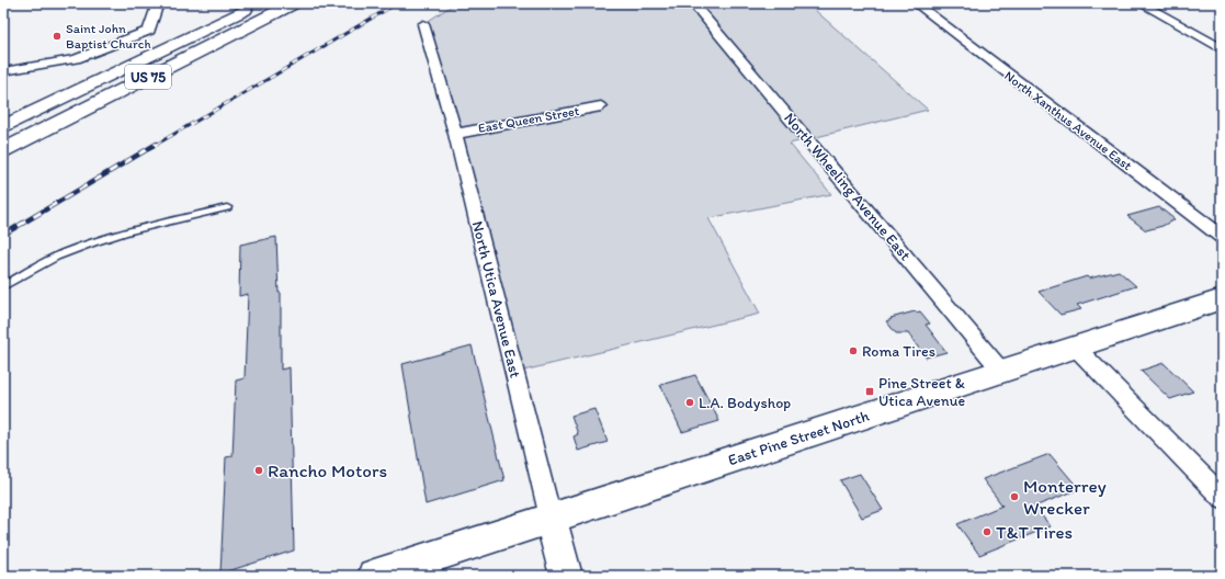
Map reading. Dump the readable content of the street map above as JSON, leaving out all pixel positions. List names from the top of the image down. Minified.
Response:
{"streets":{"main road":["US 75","North Utica Avenue East","East Pine Street North"],"street":["East Queen Street","North Xanthus Avenue East","North Wheeling Avenue East"]},"crossings":[["East Queen Street","North Utica Avenue East"],["North Wheeling Avenue East","East Pine Street North"],["North Utica Avenue East","East Pine Street North"]],"places":{"other":["Saint John Baptist Church","Roma Tires","L.A. Bodyshop","Rancho Motors","Monterrey Wrecker","T&T Tires"],"transit":["Pine Street & Utica Avenue"]}}
